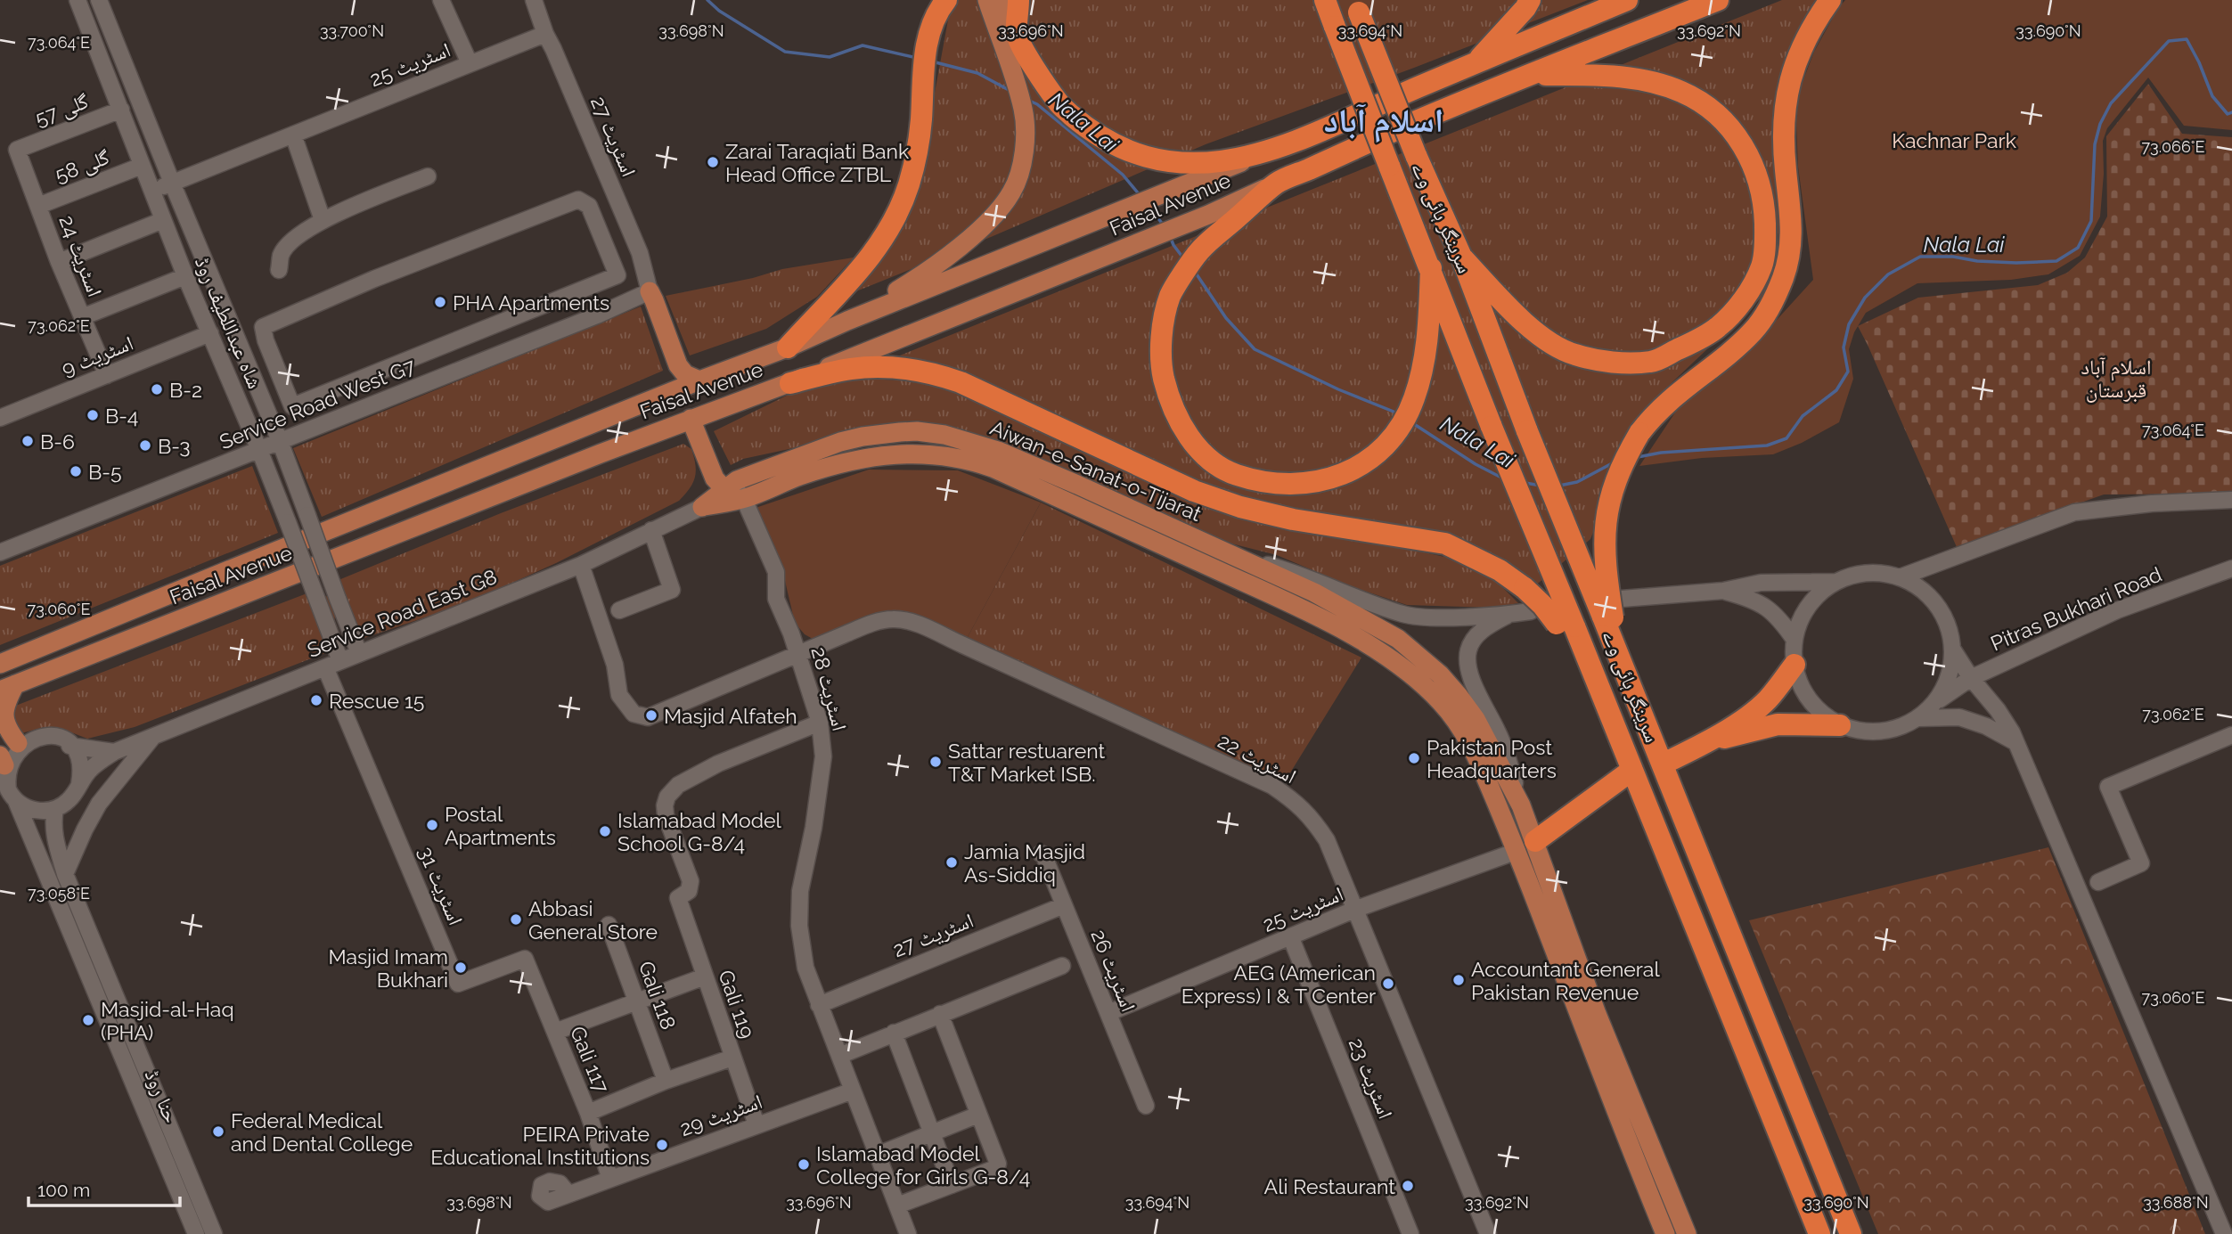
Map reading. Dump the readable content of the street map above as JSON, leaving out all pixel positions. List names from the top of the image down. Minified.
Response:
{"streets":{"highway":["سرینگر ہائی وے"],"main road":["Faisal Avenue","Aiwan-e-Sanat-o-Tijarat"],"street":["اسٹریٹ 25","گلی 57","اسٹریٹ 27","گلی 58","اسٹریٹ 24","شاہ عبداللطیف روڈ","اسٹریٹ 9","Service Road West G7","Pitras Bukhari Road","Service Road East G8","اسٹریٹ 28","اسٹریٹ 22","اسٹریٹ 31","اسٹریٹ 26","Gali 118","Gali 119","Gali 117","اسٹریٹ 23","حنا روڈ","اسٹریٹ 29"]},"crossings":[["اسٹریٹ 25","اسٹریٹ 27"],["اسٹریٹ 25","شاہ عبداللطیف روڈ"],["اسٹریٹ 25","Aiwan-e-Sanat-o-Tijarat"],["اسٹریٹ 25","اسٹریٹ 22"],["اسٹریٹ 25","اسٹریٹ 26"],["اسٹریٹ 25","اسٹریٹ 23"],["گلی 57","اسٹریٹ 24"],["گلی 57","شاہ عبداللطیف روڈ"],["اسٹریٹ 27","Service Road West G7"],["اسٹریٹ 27","اسٹریٹ 28"],["اسٹریٹ 27","اسٹریٹ 26"],["گلی 58","اسٹریٹ 24"],["گلی 58","شاہ عبداللطیف روڈ"],["اسٹریٹ 24","اسٹریٹ 9"],["شاہ عبداللطیف روڈ","اسٹریٹ 9"],["شاہ عبداللطیف روڈ","Service Road West G7"],["شاہ عبداللطیف روڈ","Service Road East G8"],["شاہ عبداللطیف روڈ","اسٹریٹ 31"],["Aiwan-e-Sanat-o-Tijarat","Service Road East G8"],["Aiwan-e-Sanat-o-Tijarat","اسٹریٹ 28"],["Service Road East G8","اسٹریٹ 22"],["Service Road East G8","اسٹریٹ 31"],["Service Road East G8","حنا روڈ"],["اسٹریٹ 28","اسٹریٹ 22"],["اسٹریٹ 28","Gali 119"],["اسٹریٹ 28","اسٹریٹ 29"],["اسٹریٹ 31","Gali 117"],["Gali 119","اسٹریٹ 29"],["Gali 117","اسٹریٹ 29"]],"districts":["اسلام آباد"],"water":["Nala Lai"],"parks":["Kachnar Park","اسلام آباد قبرستان"],"places":["Zarai Taraqiati Bank Head Office ZTBL","PHA Apartments","B-2","B-4","B-6","B-3","B-5","Rescue 15","Masjid Alfateh","Pakistan Post Headquarters","Sattar restuarent T&T Market ISB.","Postal Apartments","Islamabad Model School G-8/4","Jamia Masjid As-Siddiq","Abbasi General Store","Masjid Imam Bukhari","Accountant General Pakistan Revenue","AEG (American Express) I & T Center","Masjid-al-Haq (PHA)","Federal Medical and Dental College","PEIRA Private Educational Institutions","Islamabad Model College for Girls G-8/4","Ali Restaurant"],"scale_bar":"100 m","coordinates":["33.700°N","33.698°N","33.696°N","33.694°N","33.692°N","33.690°N","73.064°E","73.066°E","73.062°E","73.060°E","73.058°E","33.688°N"]}
